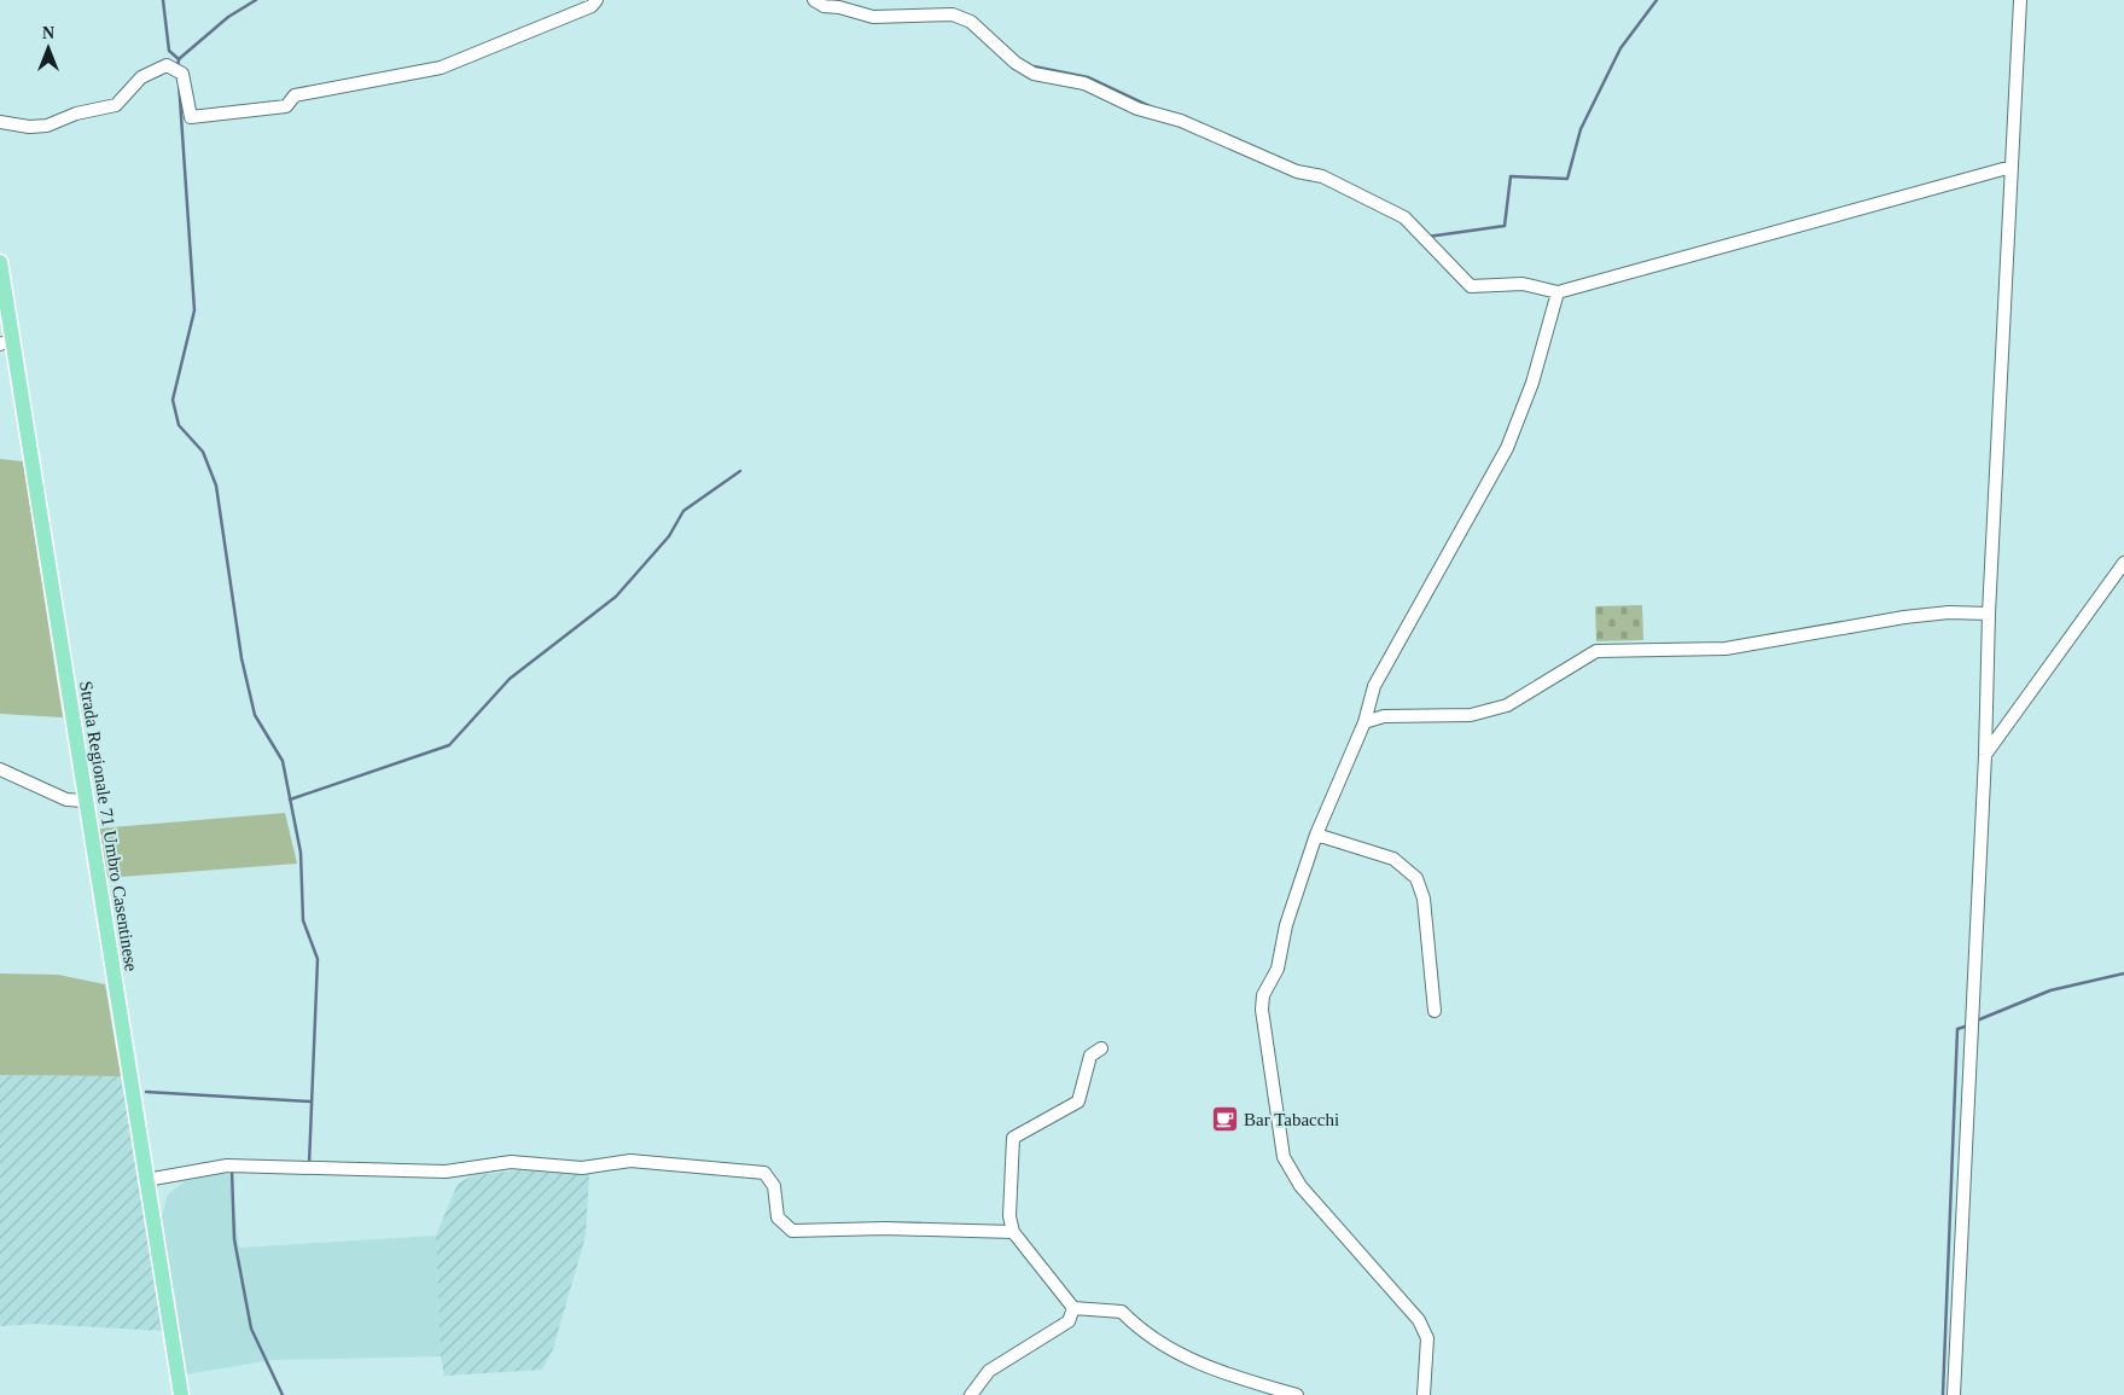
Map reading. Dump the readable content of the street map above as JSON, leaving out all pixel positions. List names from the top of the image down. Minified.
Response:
{"streets":{"main road":["Strada Regionale 71 Umbro Casentinese"]},"places":{"cafe":["Bar Tabacchi"]},"north":"top"}
